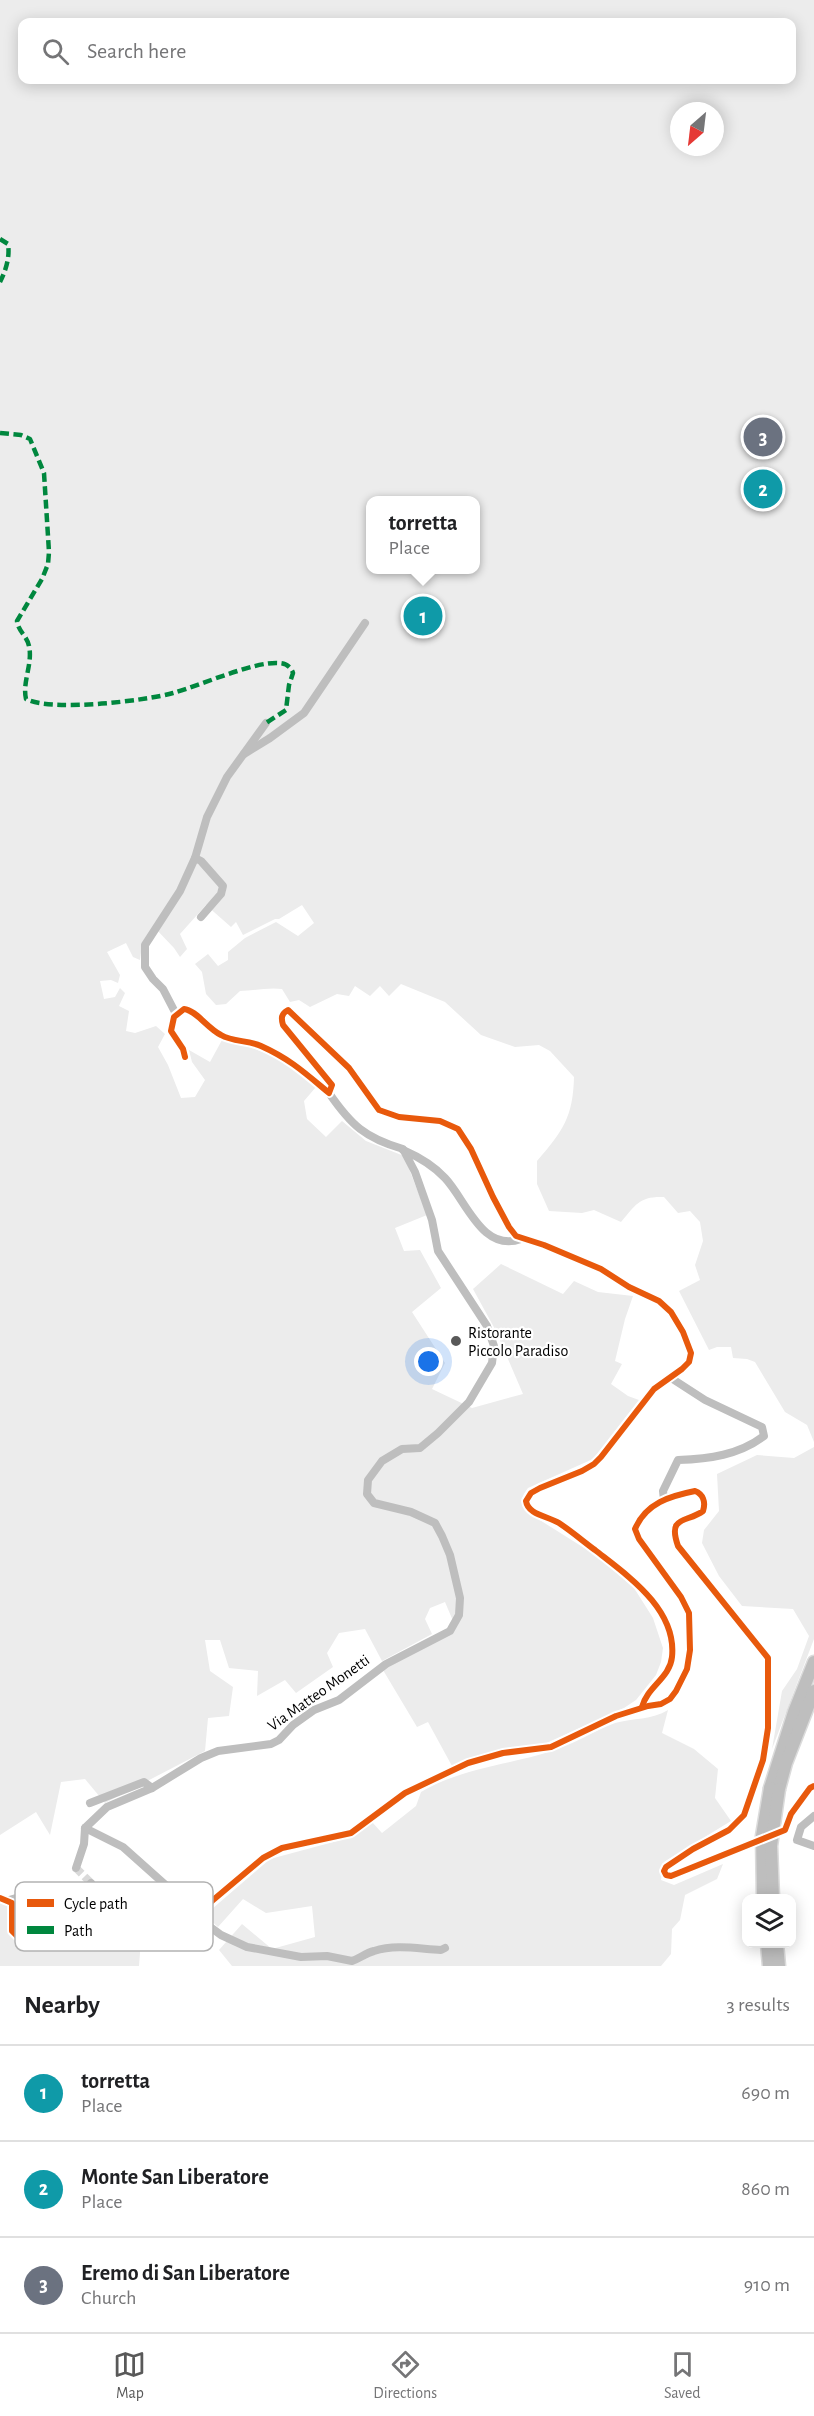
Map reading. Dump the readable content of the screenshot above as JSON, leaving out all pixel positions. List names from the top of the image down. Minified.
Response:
{"streets":{"street":["Via Matteo Monetti"]},"places":["Ristorante Piccolo Paradiso"],"legend":["Cycle path","Path"],"north":"bottom left","page":{"search":"Search here","pins":["3","2","1"],"popup":["torretta","Place"],"heading":["Nearby","3 results"],"list":[{"mark":"1","name":"torretta","note":"Place","value":"690 m"},{"mark":"2","name":"Monte San Liberatore","note":"Place","value":"860 m"},{"mark":"3","name":"Eremo di San Liberatore","note":"Church","value":"910 m"}],"nav":["Map","Directions","Saved"]}}
